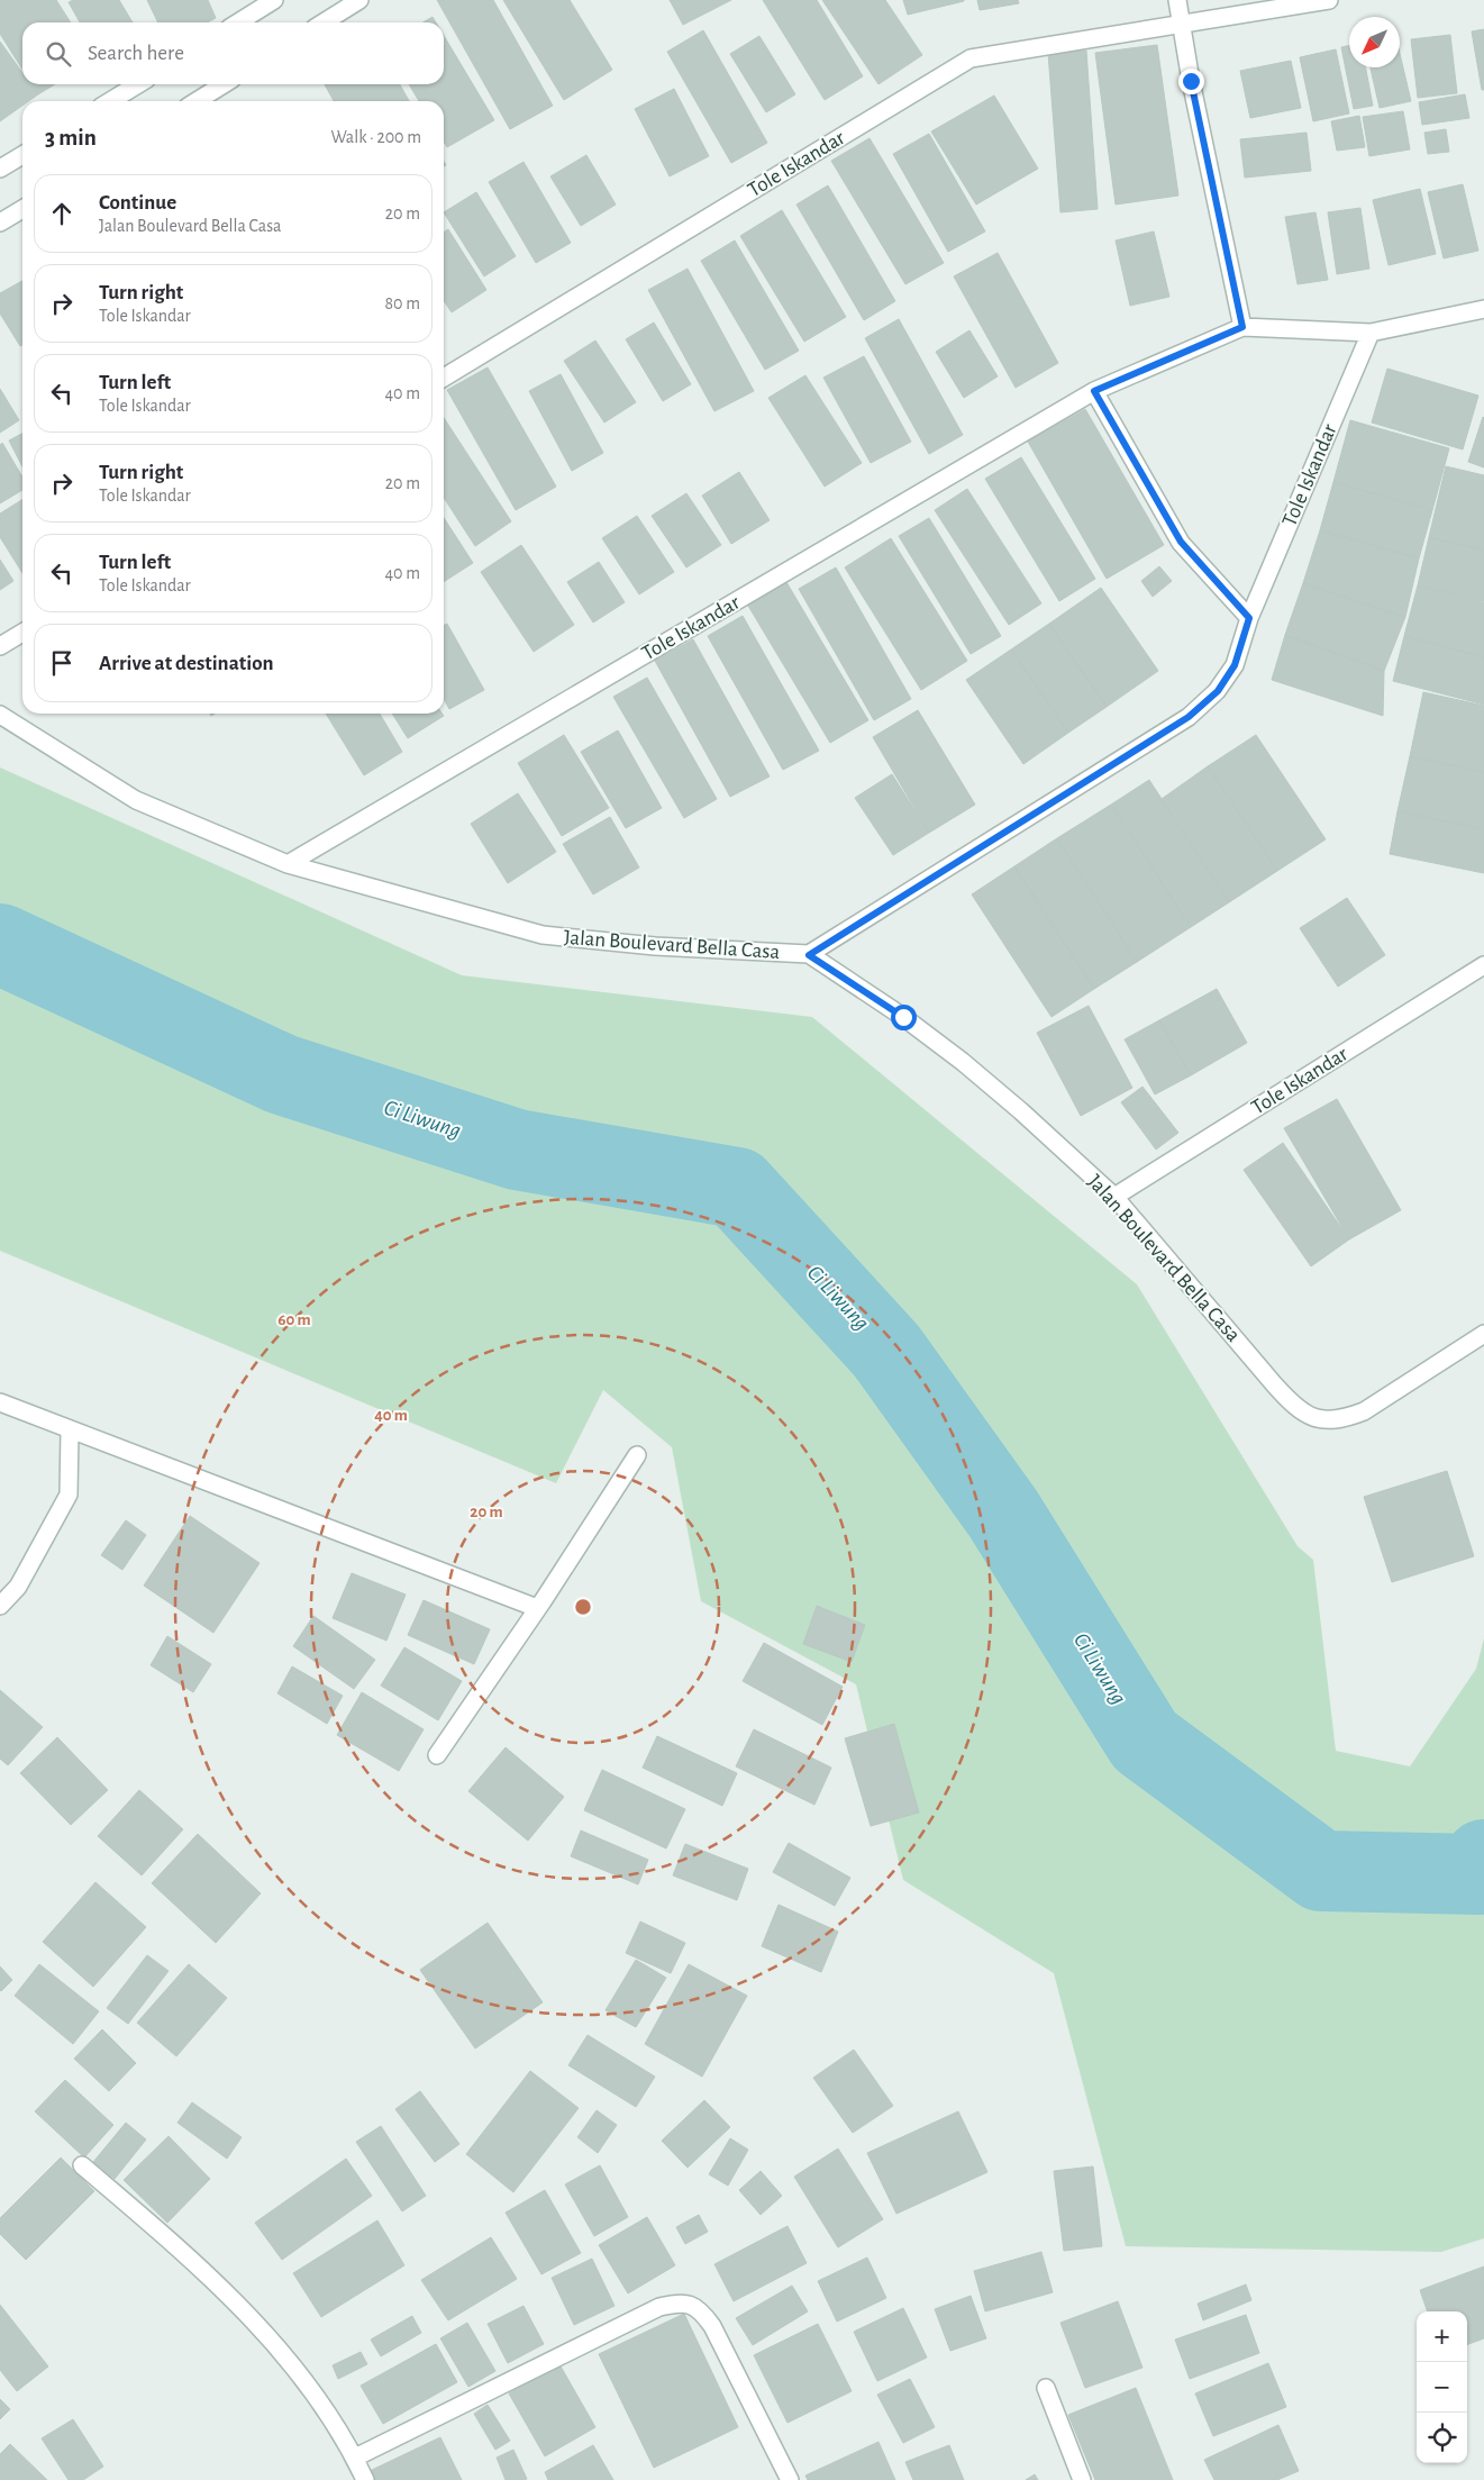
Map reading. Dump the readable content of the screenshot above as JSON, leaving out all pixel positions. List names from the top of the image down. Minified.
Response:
{"streets":{"street":["Tole Iskandar","Jalan Boulevard Bella Casa"]},"crossings":[["Tole Iskandar","Jalan Boulevard Bella Casa"]],"water":["Ci Liwung"],"north":"bottom left","page":{"search":"Search here","heading":["3 min","Walk · 200 m"],"list":[["Continue","Jalan Boulevard Bella Casa","20 m"],["Turn right","Tole Iskandar","80 m"],["Turn left","Tole Iskandar","40 m"],["Turn right","Tole Iskandar","20 m"],["Turn left","Tole Iskandar","40 m"],"Arrive at destination"],"map_buttons":["+","−"]},"rings":["60 m","40 m","20 m"]}
